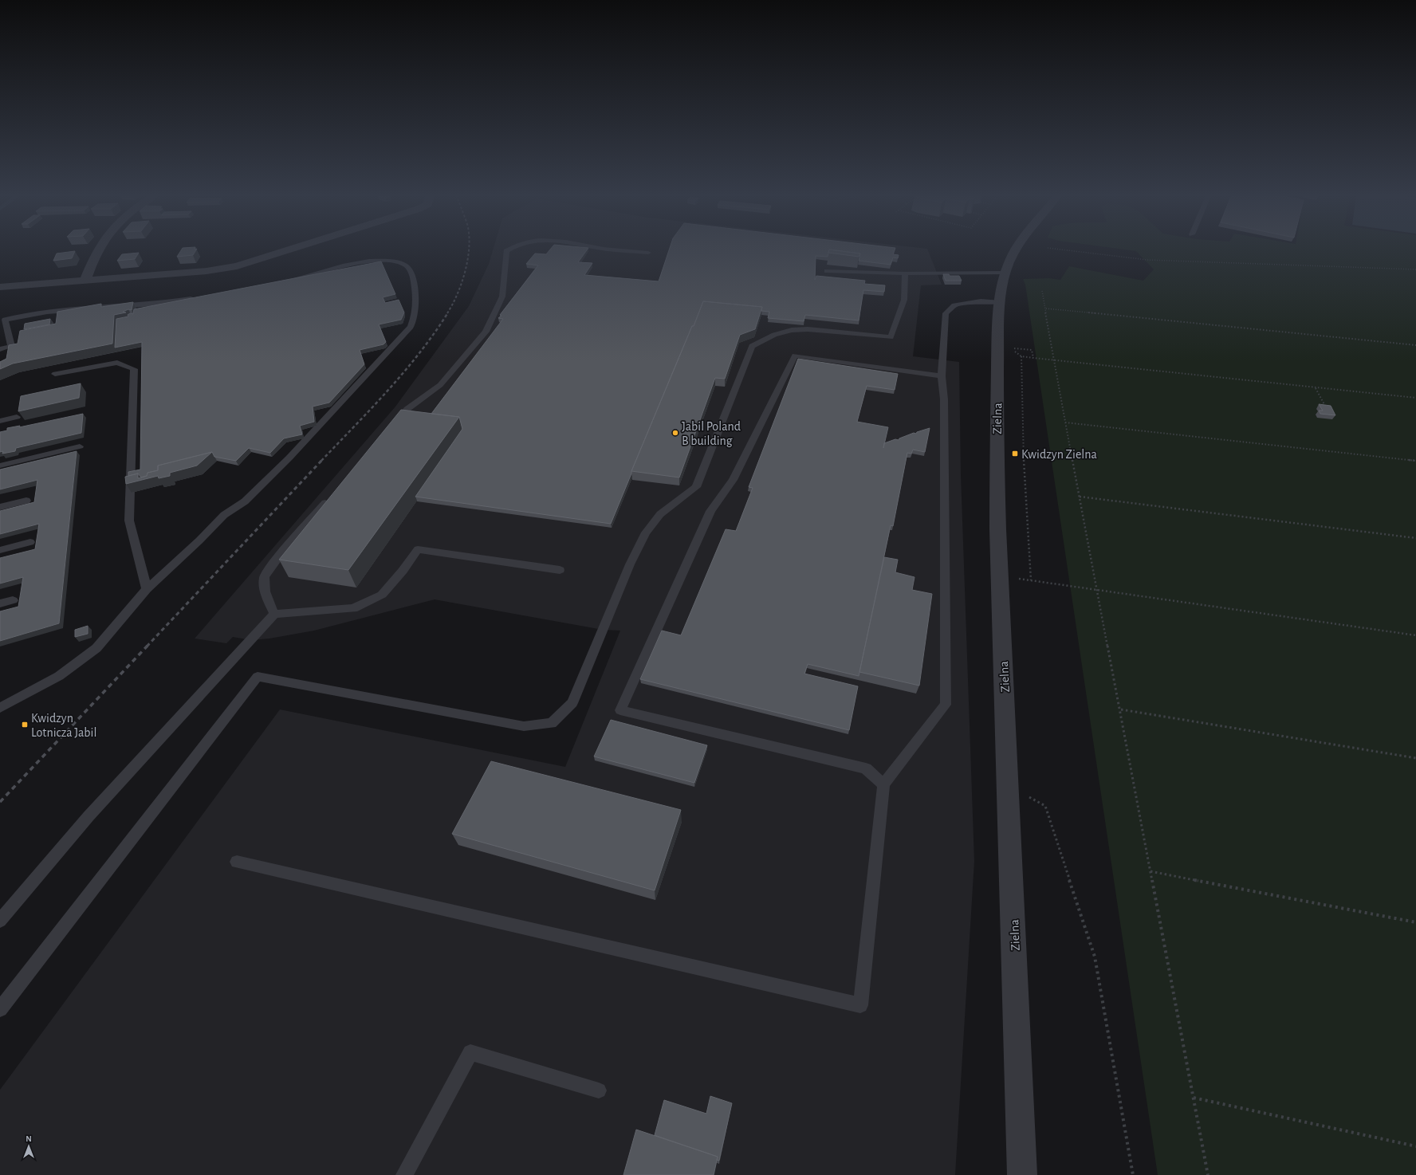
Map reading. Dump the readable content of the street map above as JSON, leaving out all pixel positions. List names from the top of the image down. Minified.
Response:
{"streets":{"street":["Zielna"]},"places":{"other":["Jabil Poland B building"],"transit":["Kwidzyn Zielna","Kwidzyn Lotnicza Jabil"]},"north":"top"}
